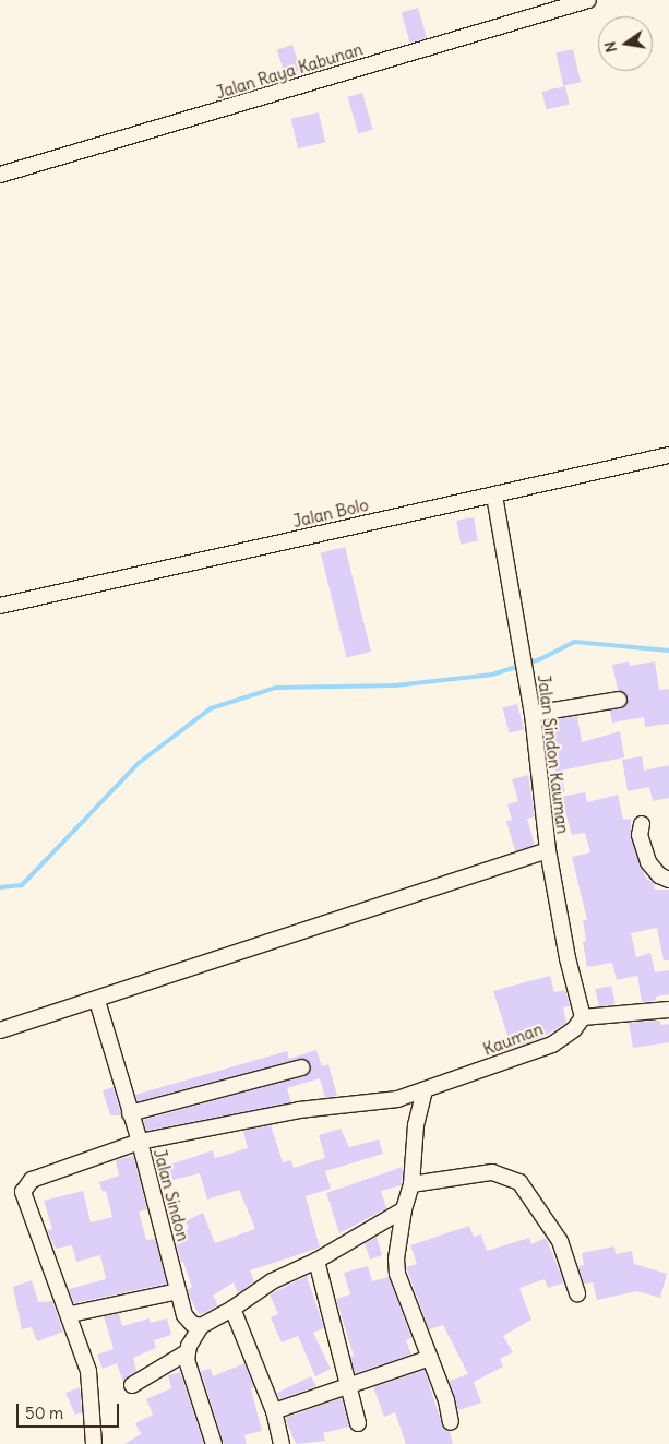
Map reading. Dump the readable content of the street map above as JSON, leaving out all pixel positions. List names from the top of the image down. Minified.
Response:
{"streets":{"street":["Jalan Raya Kabunan","Jalan Bolo","Jalan Sindon Kauman","Kauman","Jalan Sindon"]},"crossings":[["Jalan Bolo","Jalan Sindon Kauman"],["Jalan Sindon Kauman","Kauman"],["Kauman","Jalan Sindon"]],"scale_bar":"50 m","north":"left"}
